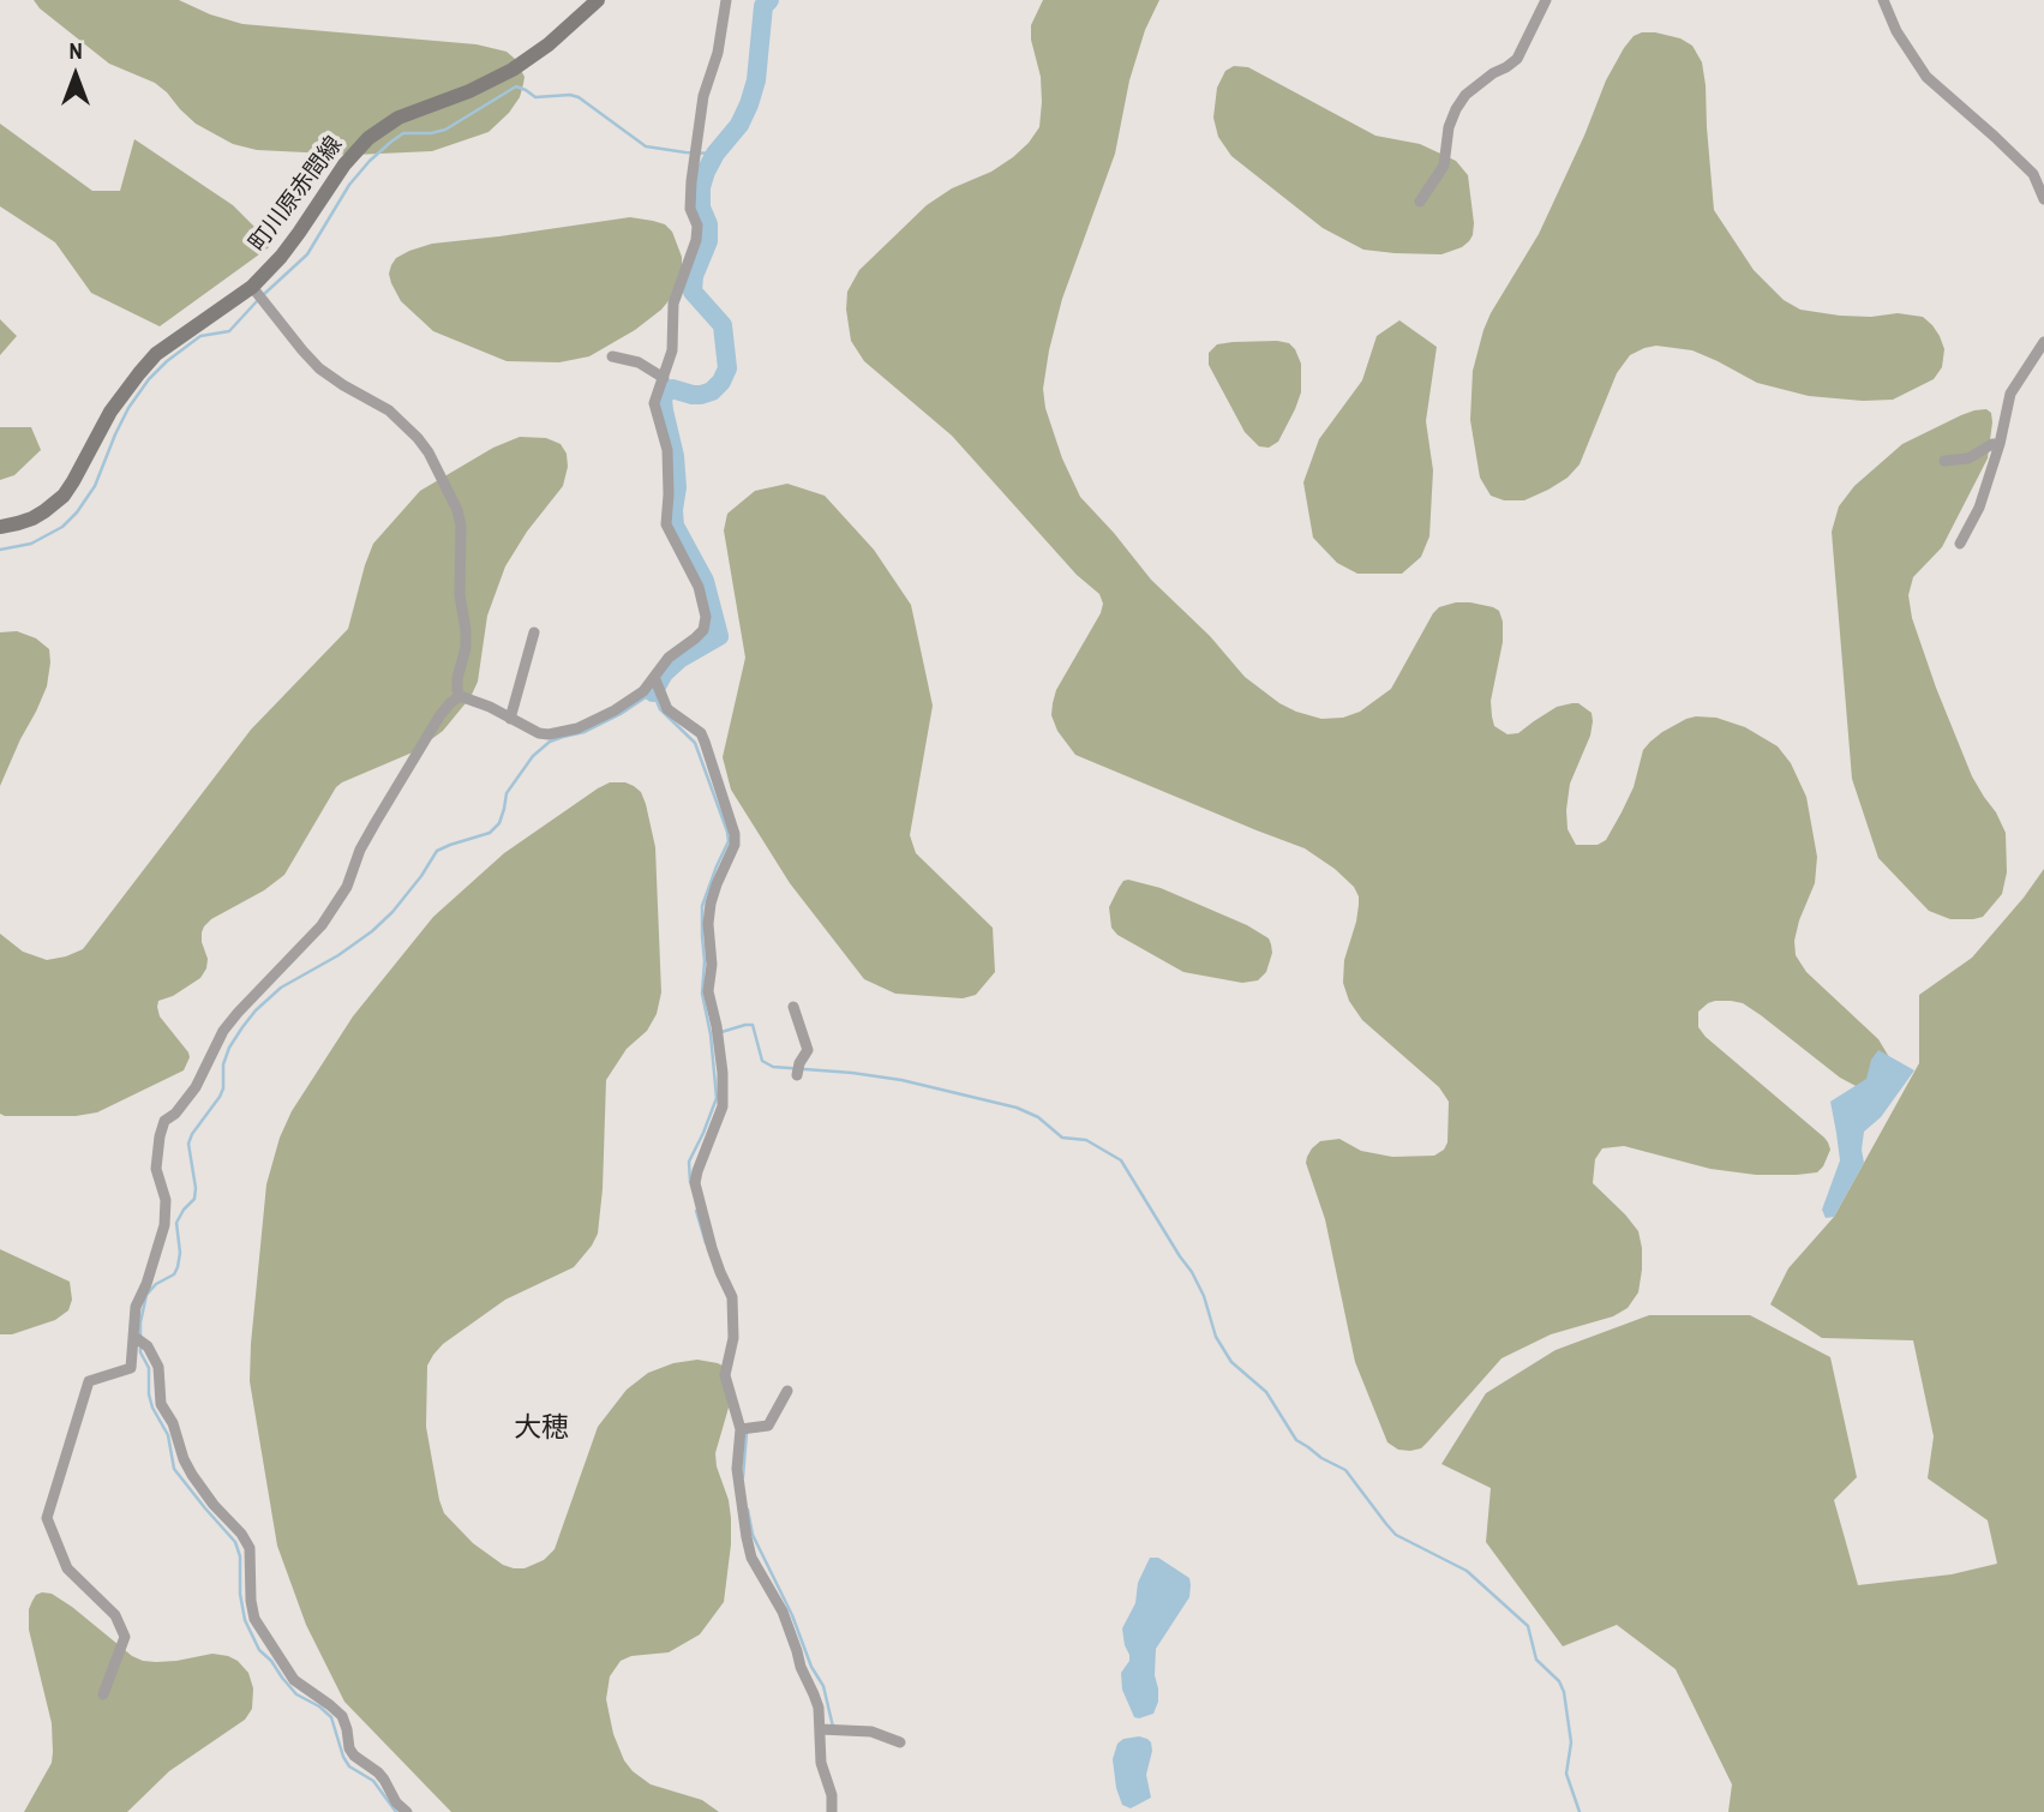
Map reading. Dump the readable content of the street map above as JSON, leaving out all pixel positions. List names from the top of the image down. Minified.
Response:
{"streets":{"main road":["町川原赤間線"]},"districts":["大穂"],"north":"top"}
